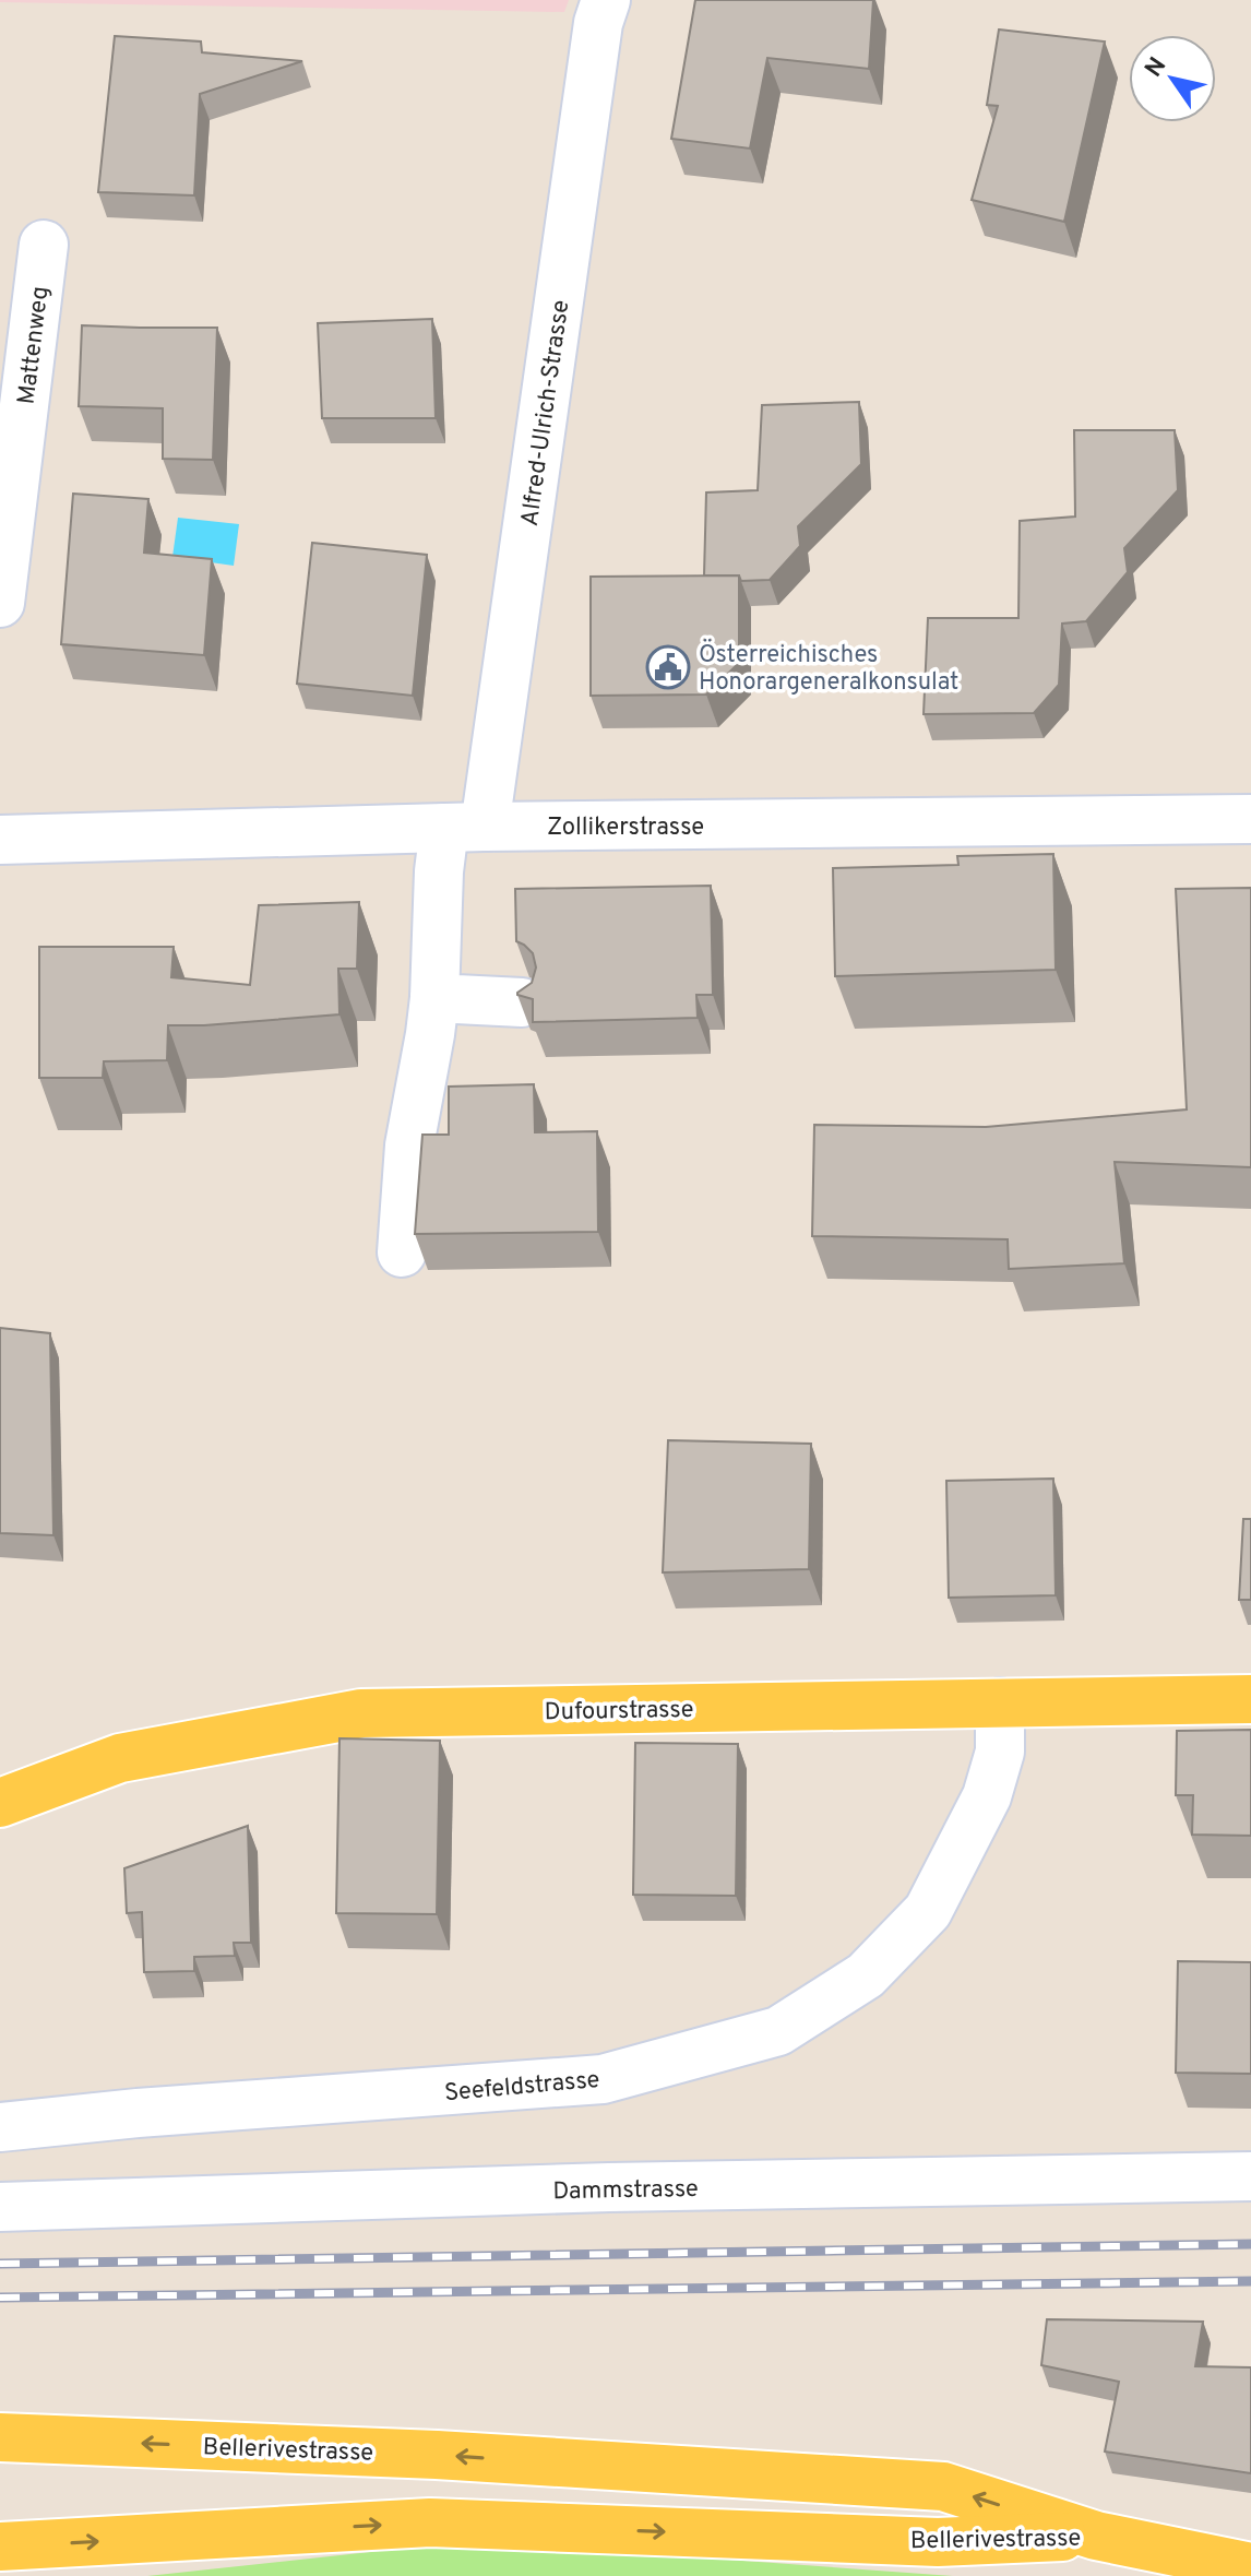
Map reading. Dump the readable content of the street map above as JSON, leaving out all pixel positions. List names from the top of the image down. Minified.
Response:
{"streets":{"main road":["Dufourstrasse","Bellerivestrasse"],"street":["Mattenweg","Alfred-Ulrich-Strasse","Zollikerstrasse","Seefeldstrasse","Dammstrasse"]},"crossings":[["Alfred-Ulrich-Strasse","Zollikerstrasse"],["Dufourstrasse","Seefeldstrasse"]],"places":{"public building":["Österreichisches Honorargeneralkonsulat"]},"north":"top left"}
